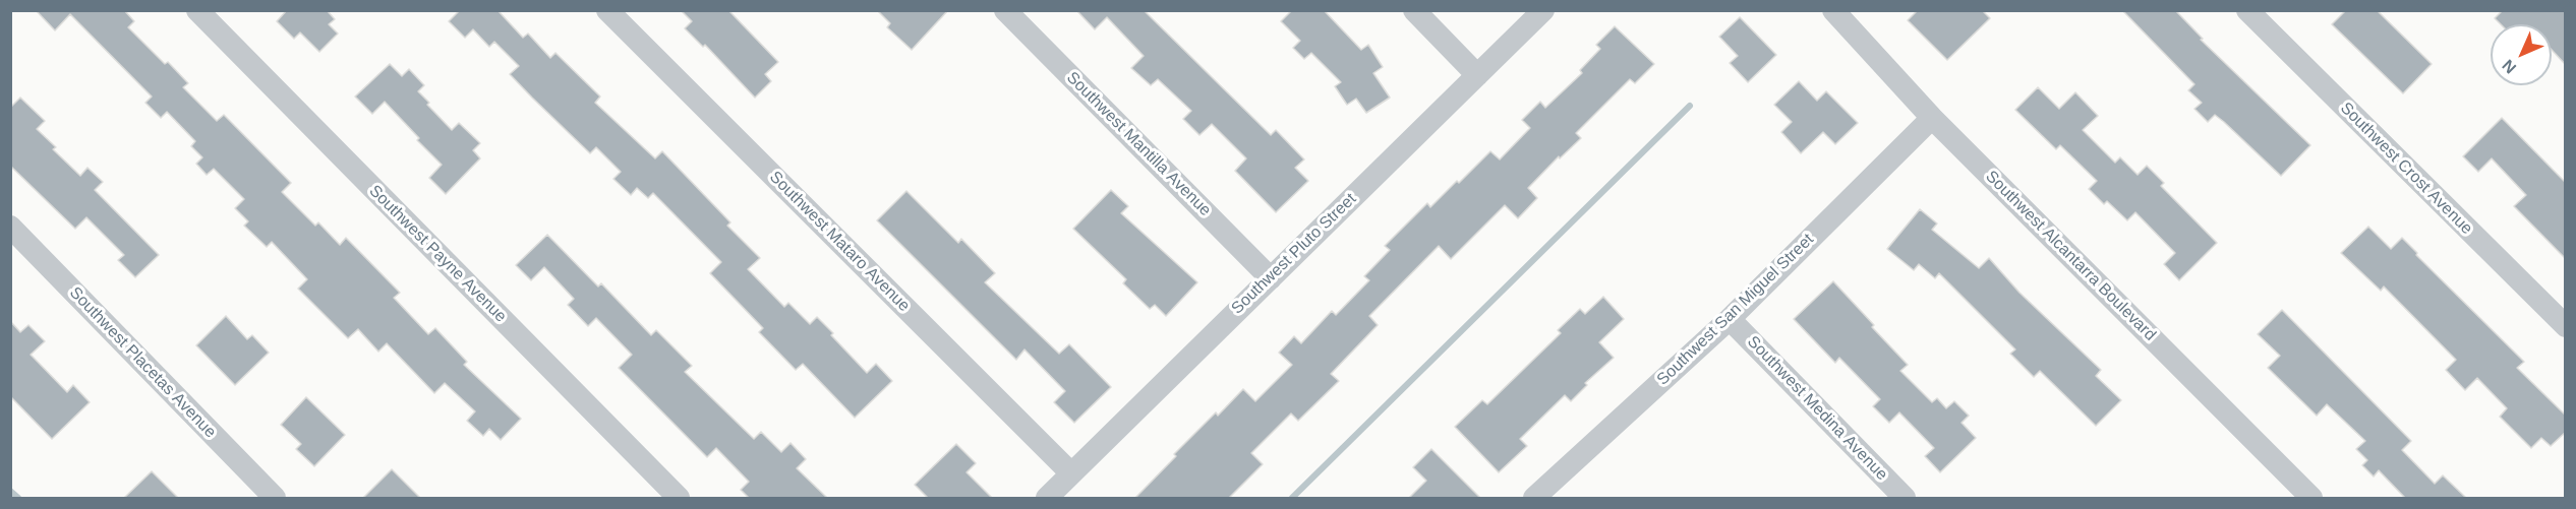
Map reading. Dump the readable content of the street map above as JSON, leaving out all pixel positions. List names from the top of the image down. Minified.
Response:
{"streets":{"street":["Southwest Mantilla Avenue","Southwest Crost Avenue","Southwest Mataro Avenue","Southwest Payne Avenue","Southwest Pluto Street","Southwest Alcantarra Boulevard","Southwest San Miguel Street","Southwest Placetas Avenue","Southwest Medina Avenue"]},"crossings":[["Southwest Mantilla Avenue","Southwest Pluto Street"],["Southwest Mataro Avenue","Southwest Pluto Street"],["Southwest Alcantarra Boulevard","Southwest San Miguel Street"],["Southwest San Miguel Street","Southwest Medina Avenue"]],"north":"bottom left"}
